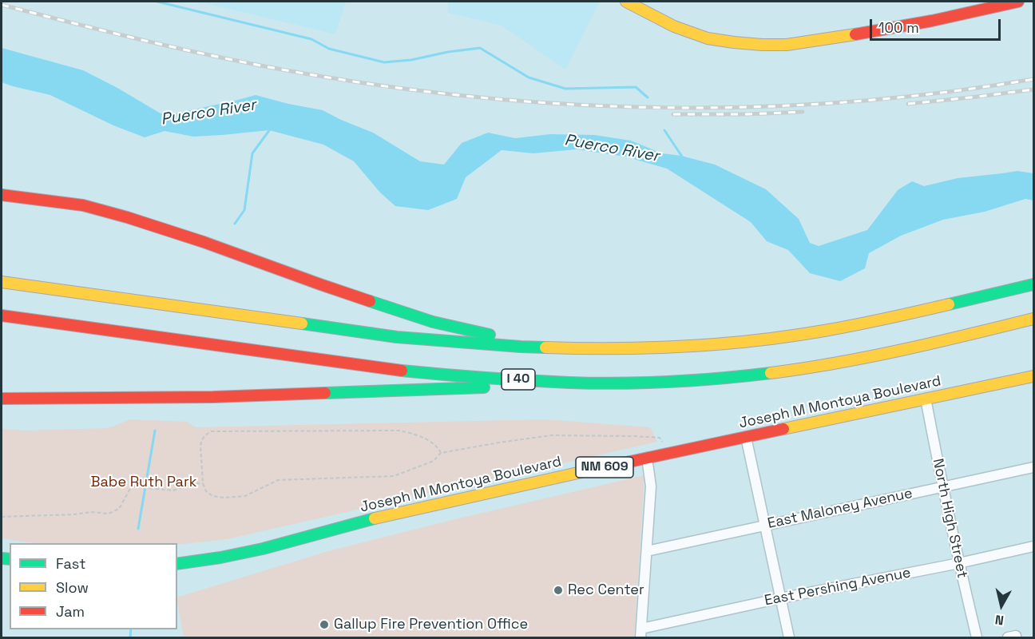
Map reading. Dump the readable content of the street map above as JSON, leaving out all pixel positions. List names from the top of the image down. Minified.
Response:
{"streets":{"main road":["I 40","Joseph M Montoya Boulevard","NM 609"],"street":["East Maloney Avenue","North High Street","East Pershing Avenue"]},"crossings":[["Joseph M Montoya Boulevard","North High Street"],["East Maloney Avenue","North High Street"],["North High Street","East Pershing Avenue"]],"water":["Puerco River"],"parks":["Babe Ruth Park"],"places":["Rec Center","Gallup Fire Prevention Office"],"legend":["Fast","Slow","Jam"],"scale_bar":"100 m","north":"bottom"}
